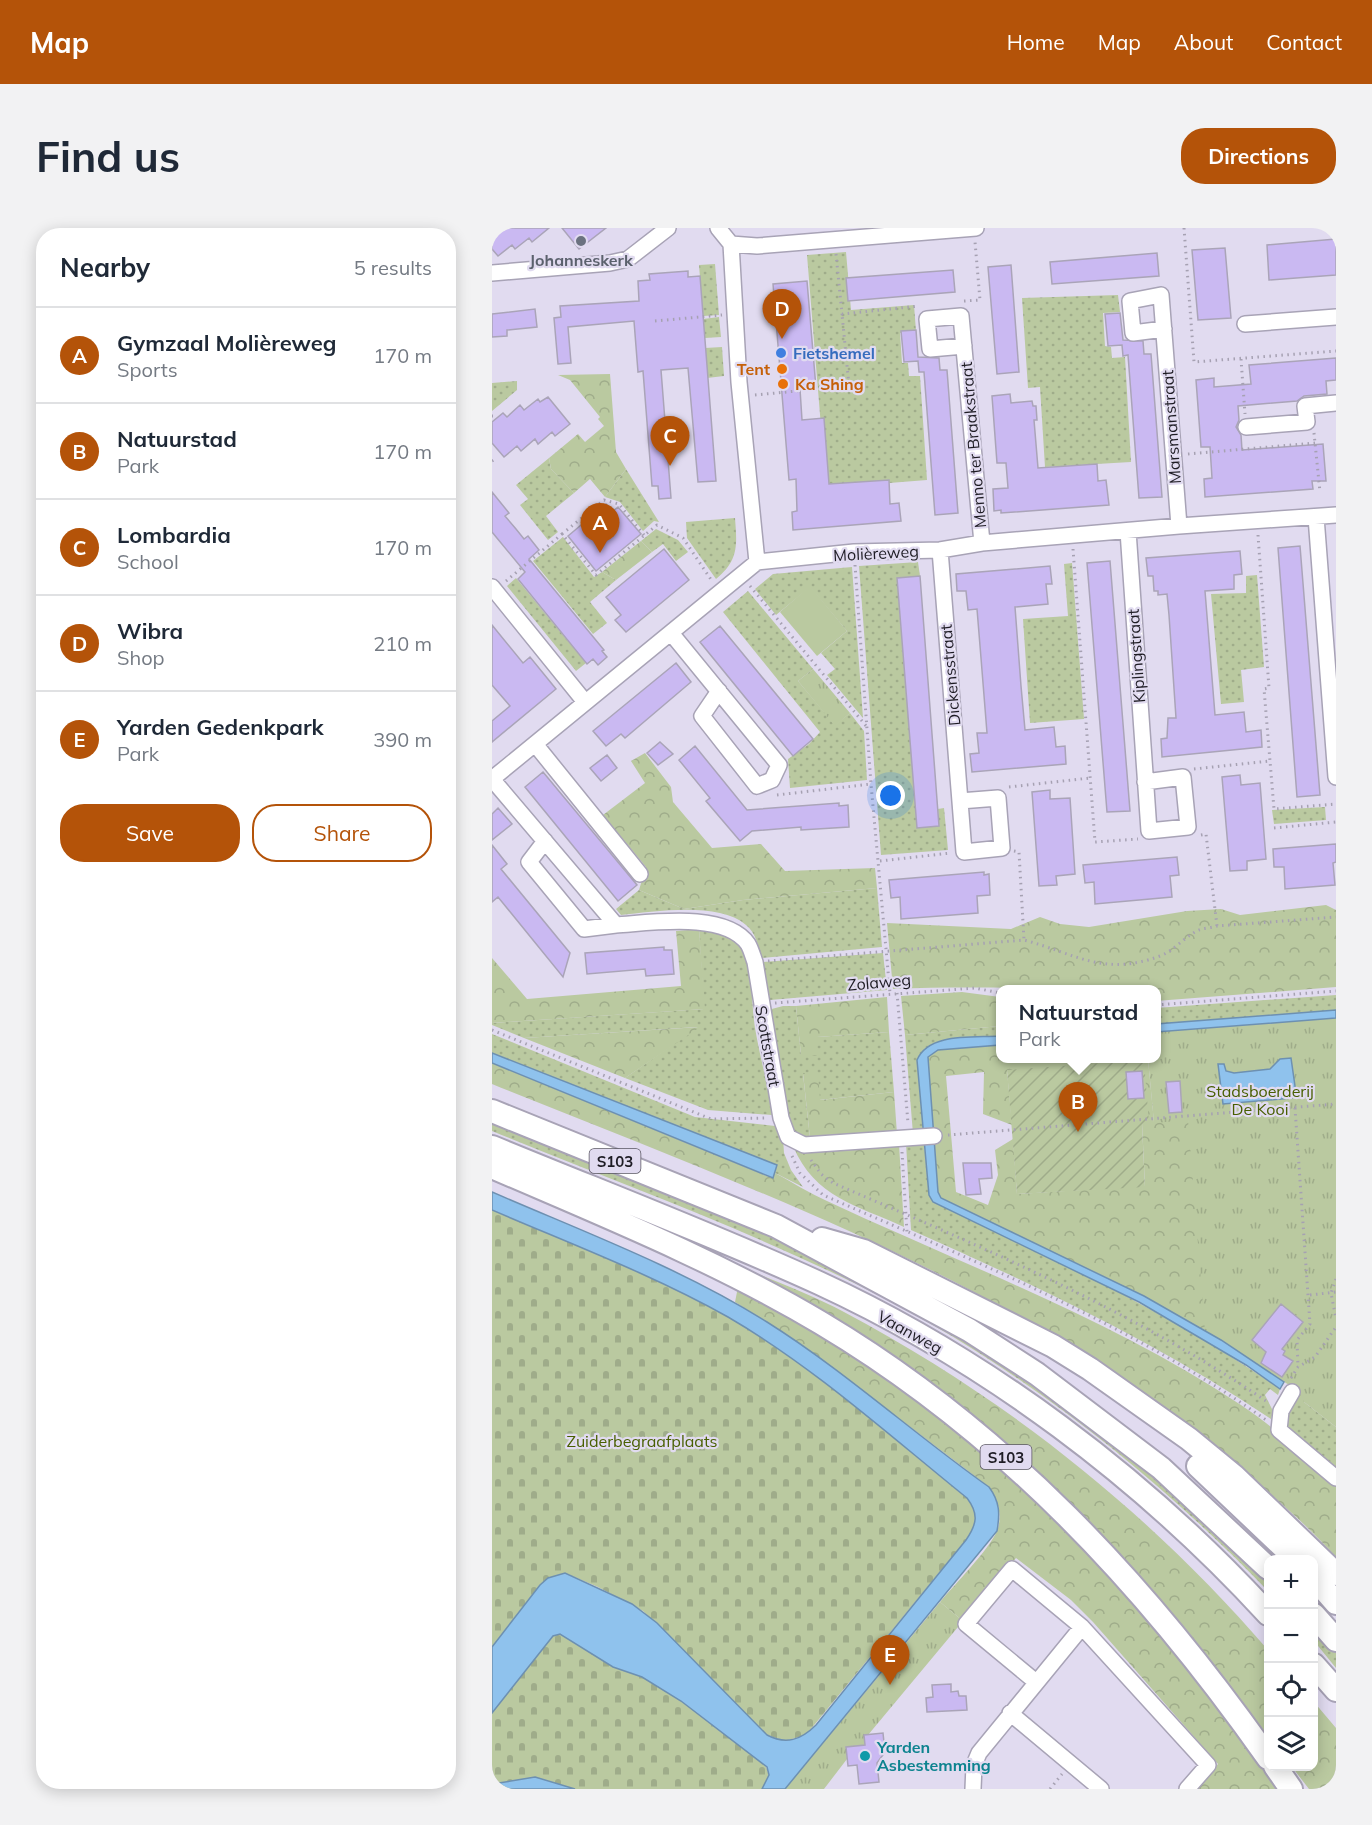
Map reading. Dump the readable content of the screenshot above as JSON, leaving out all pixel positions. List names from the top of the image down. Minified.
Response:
{"streets":{"highway":["S103","Vaanweg"],"street":["Marsmanstraat","Menno ter Braakstraat","Molièreweg","Kiplingstraat","Dickensstraat","Scottstraat"],"path":["Zolaweg"]},"crossings":[["Marsmanstraat","Molièreweg"],["Menno ter Braakstraat","Molièreweg"],["Molièreweg","Kiplingstraat"],["Molièreweg","Dickensstraat"],["Zolaweg","Scottstraat"]],"parks":["Stadsboerderij De Kooi","Zuiderbegraafplaats"],"places":["Johanneskerk","Fietshemel","Tent","Ka Shing","Yarden Asbestemming"],"page":{"header":"Map","nav":["Home","Map","About","Contact"],"buttons":["Directions",["Save","Share"]],"title":"Find us","heading":["Nearby","5 results"],"pins":["D","C","A","B","E"],"list":[{"mark":"A","name":"Gymzaal Molièreweg","note":"Sports","value":"170 m"},{"mark":"B","name":"Natuurstad","note":"Park","value":"170 m"},{"mark":"C","name":"Lombardia","note":"School","value":"170 m"},{"mark":"D","name":"Wibra","note":"Shop","value":"210 m"},{"mark":"E","name":"Yarden Gedenkpark","note":"Park","value":"390 m"}],"popup":["Natuurstad","Park"],"map_buttons":["+","−"]}}
